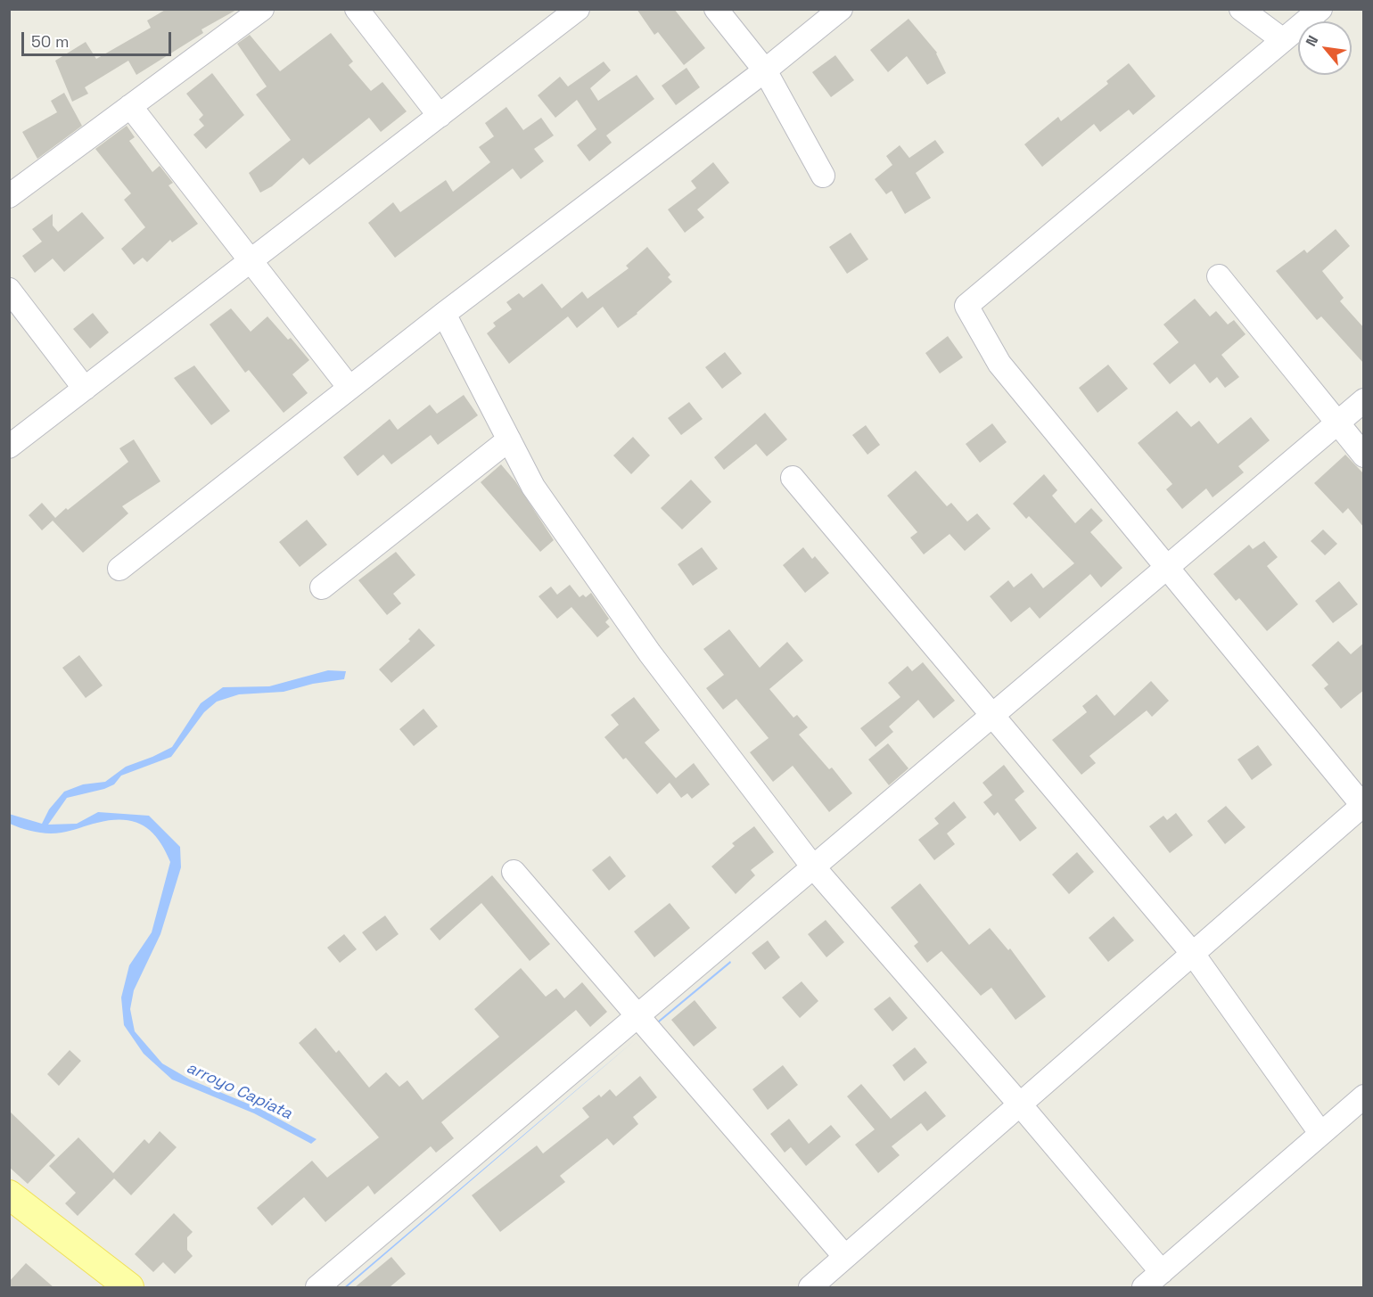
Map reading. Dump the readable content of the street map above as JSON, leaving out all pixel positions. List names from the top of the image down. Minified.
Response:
{"water":["arroyo Capiata"],"scale_bar":"50 m","north":"top left"}
